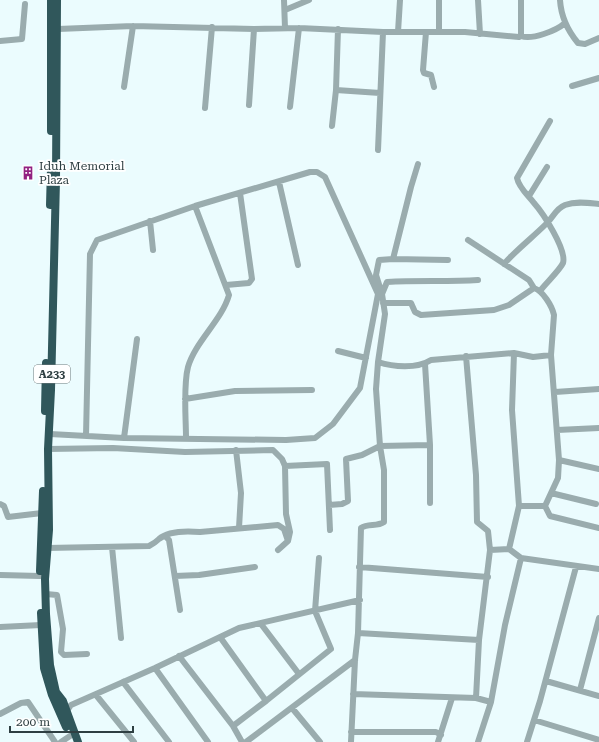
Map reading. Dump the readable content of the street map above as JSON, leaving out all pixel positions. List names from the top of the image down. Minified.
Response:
{"streets":{"highway":["A233"]},"places":{"building":["Iduh Memorial Plaza"]},"scale_bar":"200 m"}
